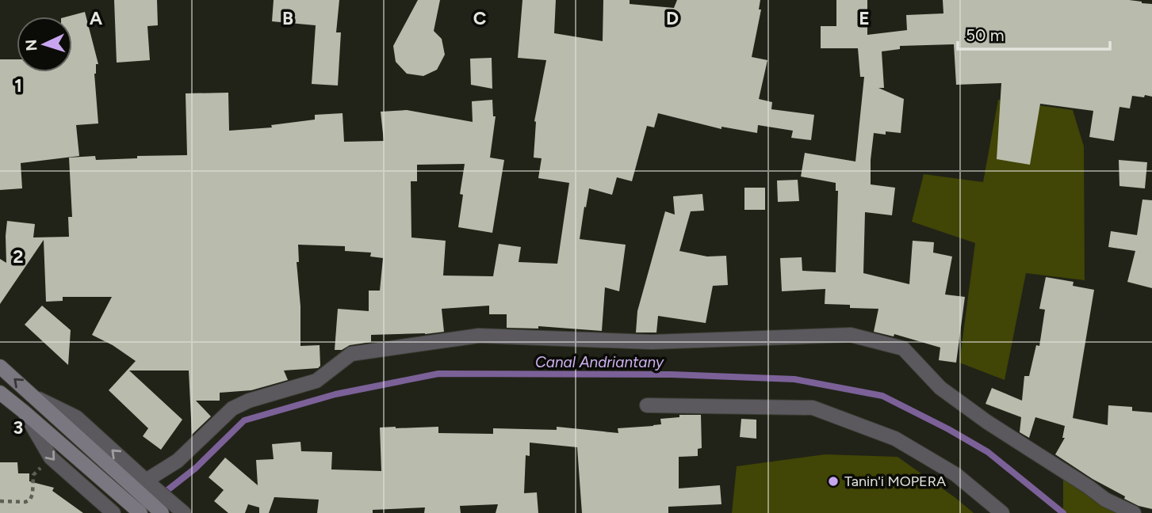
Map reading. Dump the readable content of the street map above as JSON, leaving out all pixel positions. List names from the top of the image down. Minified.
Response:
{"water":["Canal Andriantany"],"places":["Tanin'i MOPERA"],"scale_bar":"50 m","north":"left","grid":{"columns":["A","B","C","D","E"],"rows":["1","2","3"]}}
